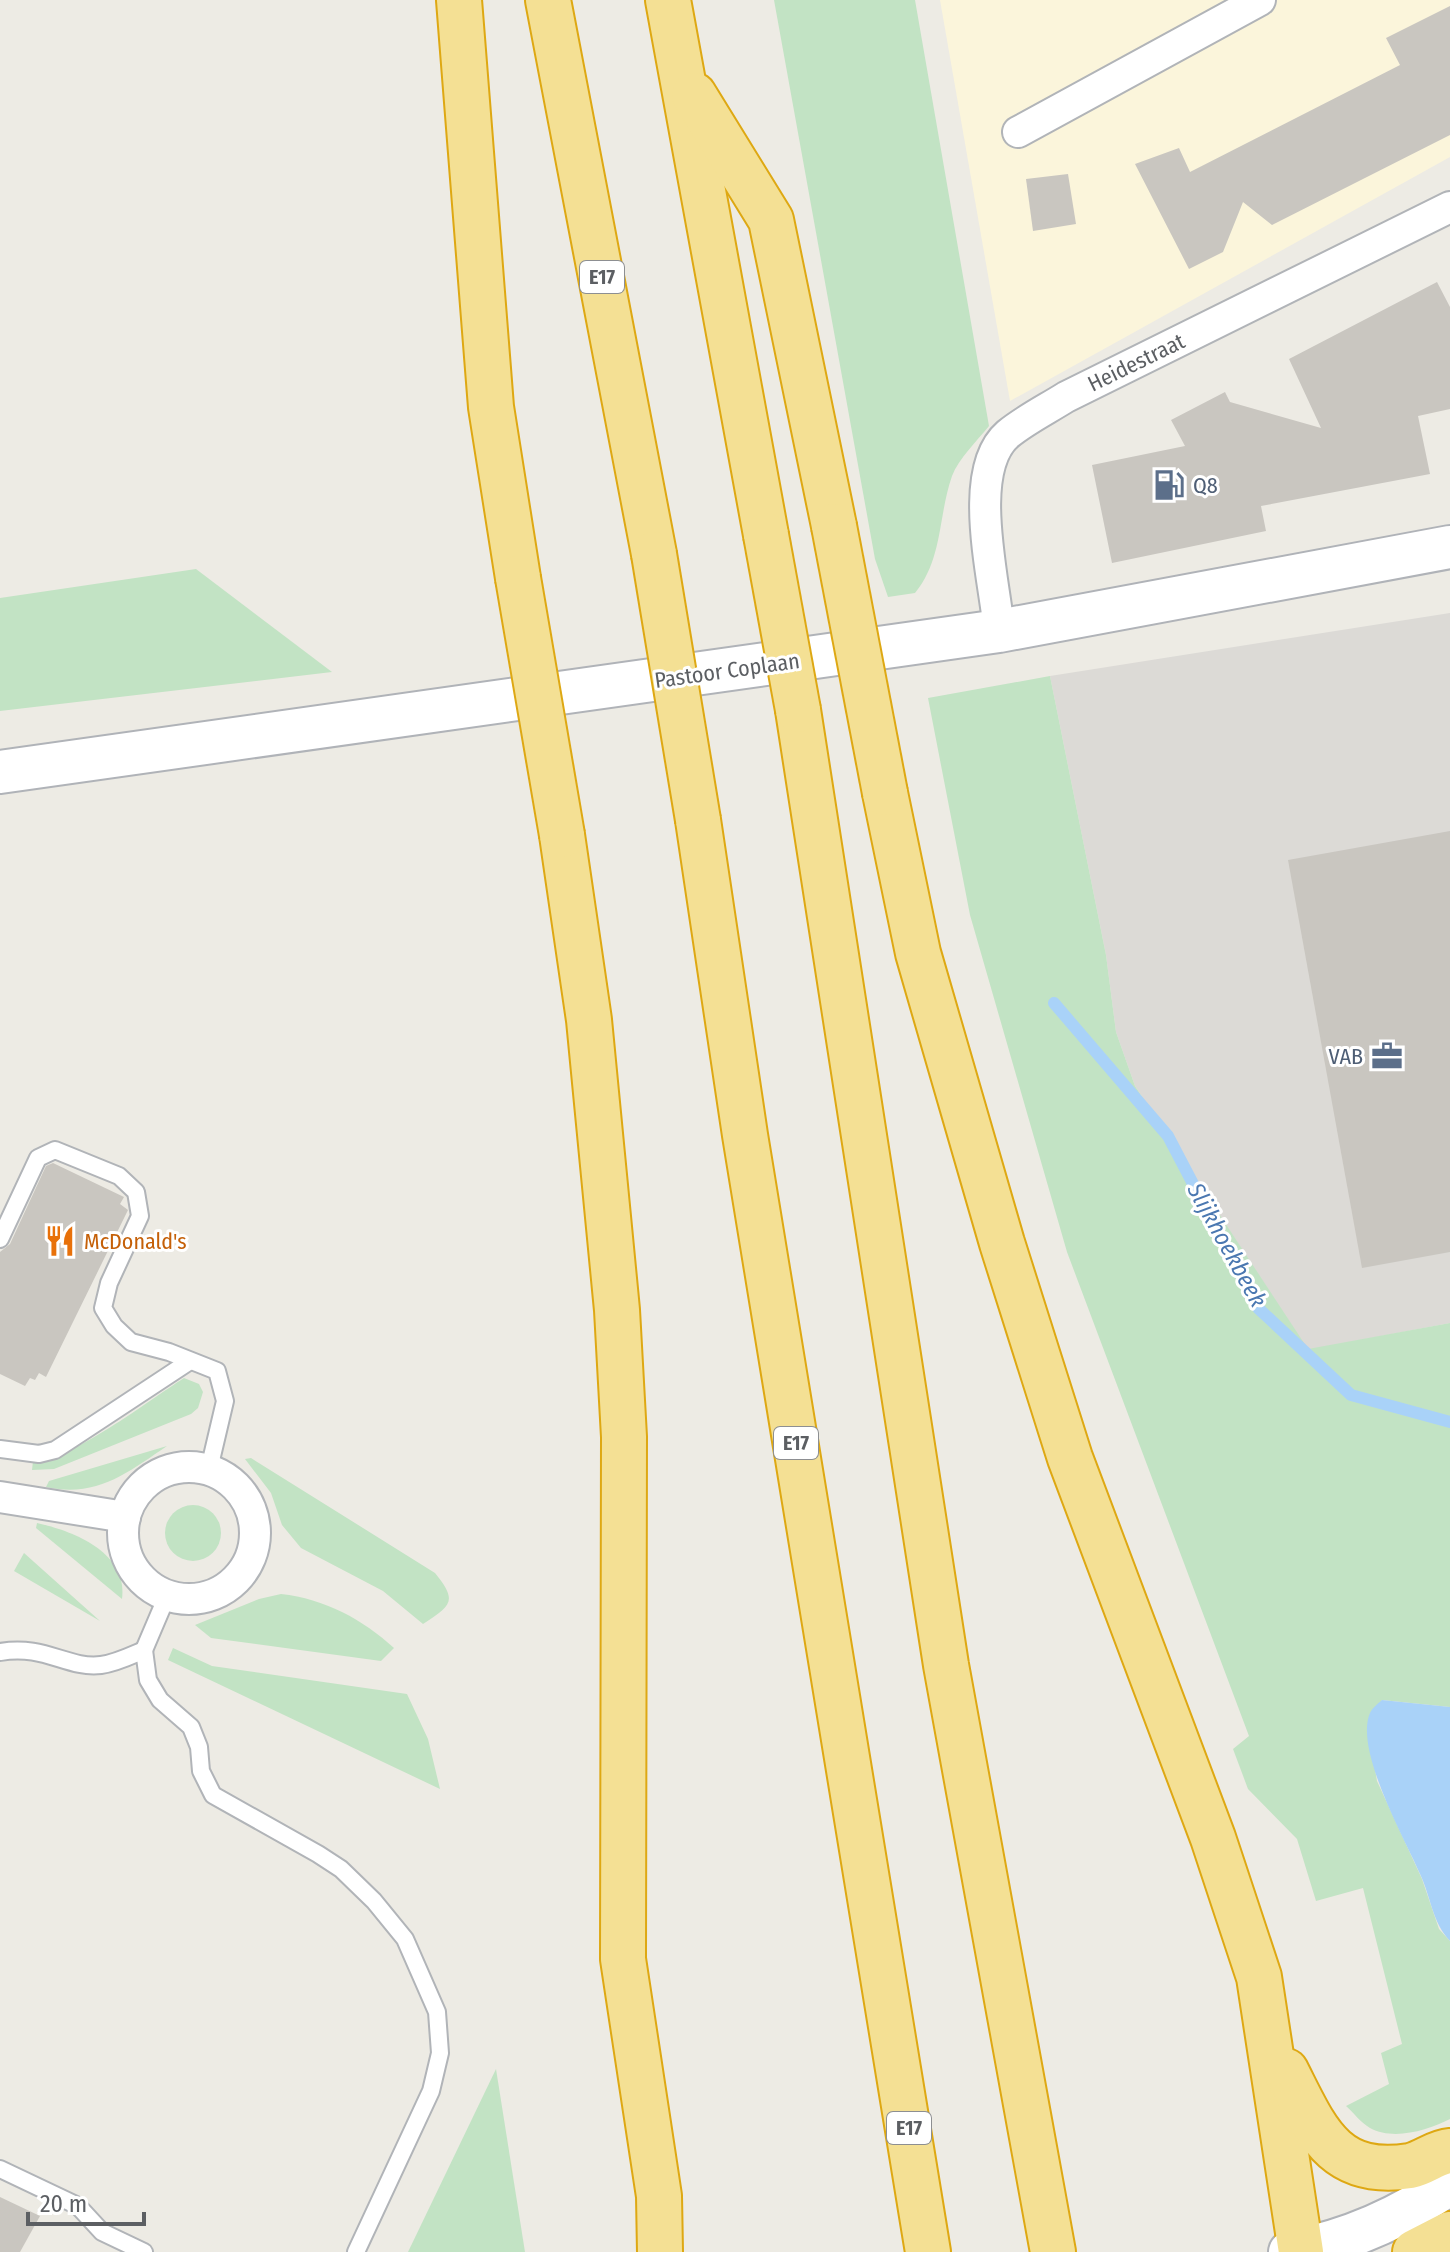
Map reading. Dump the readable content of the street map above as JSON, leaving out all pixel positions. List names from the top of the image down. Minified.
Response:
{"streets":{"highway":["E17"],"street":["Heidestraat","Pastoor Coplaan"]},"crossings":[["Heidestraat","Pastoor Coplaan"]],"water":["Slijkhoekbeek"],"places":{"fuel station":["Q8"],"office":["VAB"],"restaurant":["McDonald's"]},"scale_bar":"20 m"}
